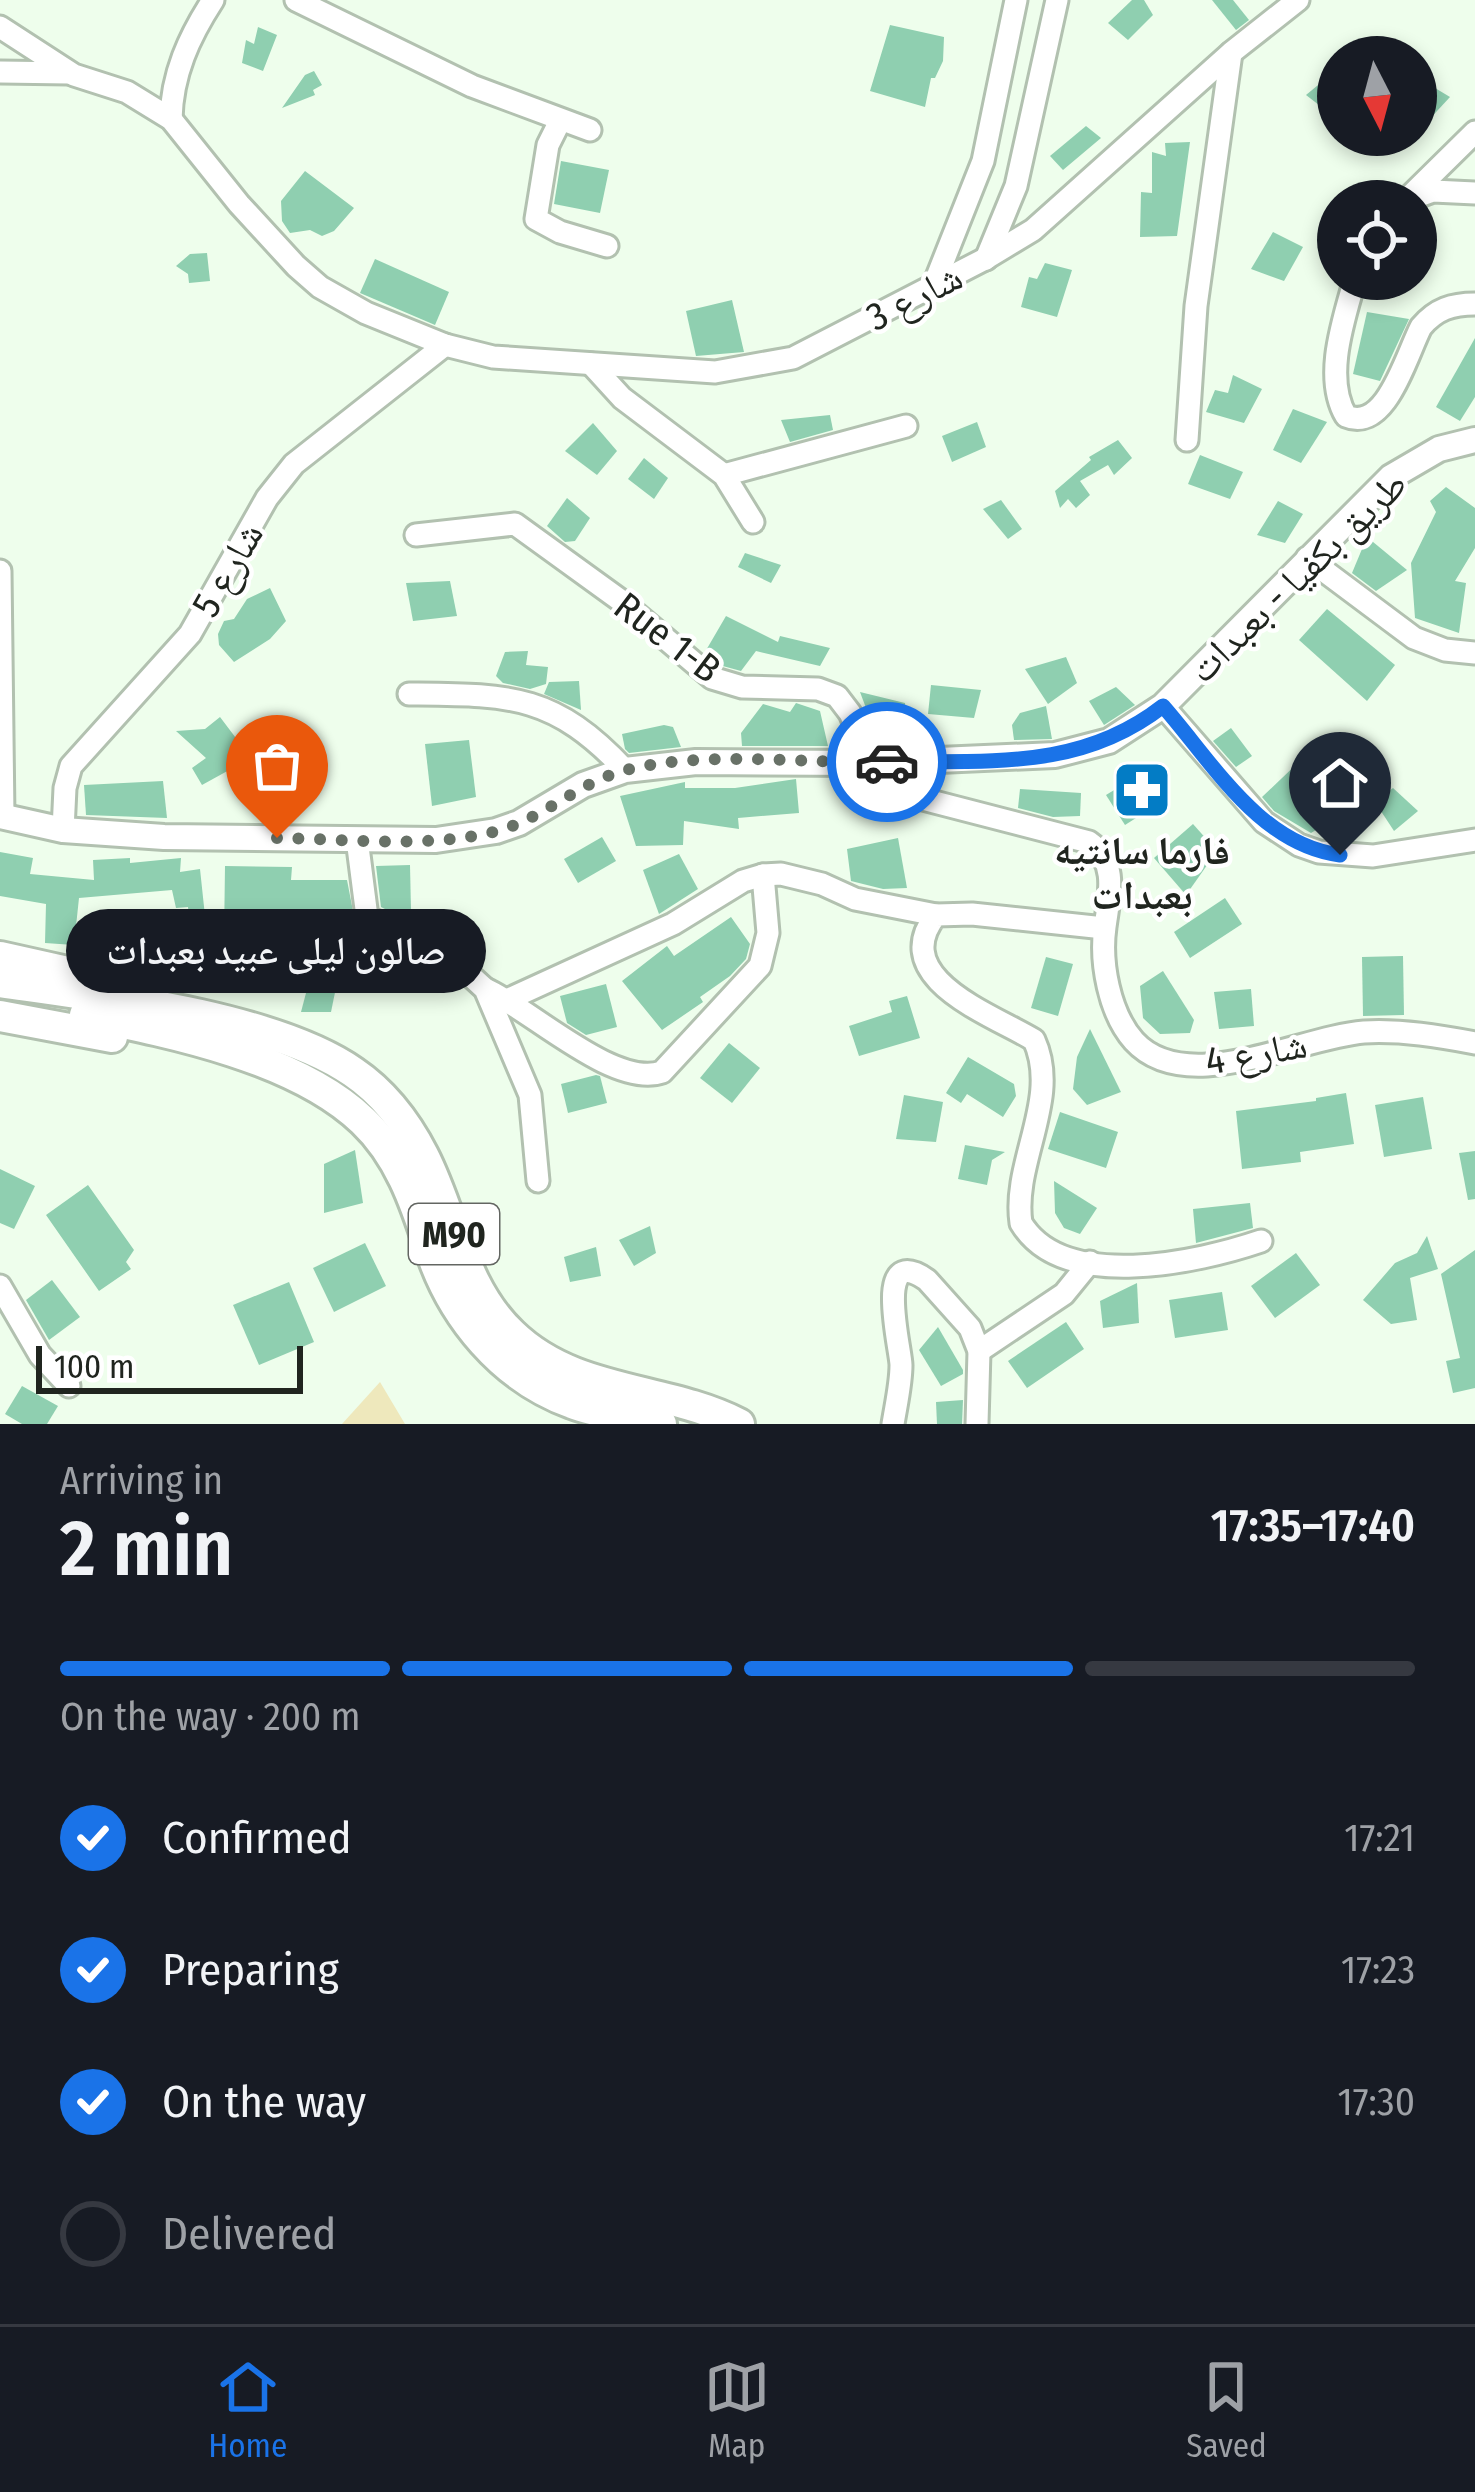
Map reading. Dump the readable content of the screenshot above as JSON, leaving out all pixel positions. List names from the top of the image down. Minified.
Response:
{"streets":{"highway":["M90"],"main road":["طريق بكفيا - بعبدات"],"street":["شارع 3","شارع 5","Rue 1-B","شارع 4"]},"crossings":[["شارع 3","شارع 5"],["شارع 5","طريق بكفيا - بعبدات"],["طريق بكفيا - بعبدات","Rue 1-B"],["طريق بكفيا - بعبدات","شارع 4"],["Rue 1-B","شارع 4"]],"places":{"pharmacy":["فارما سانتيه بعبدات"],"other":["صالون ليلى عبيد بعبدات"]},"scale_bar":"100 m","north":"bottom","page":{"bubble":"صالون ليلى عبيد بعبدات","scale":"100 m","heading":["2 min","Arriving in","17:35–17:40"],"bar":"On the way · 200 m","list":[["Confirmed","17:21"],["Preparing","17:23"],["On the way","17:30"],"Delivered"],"tabs":["Home","Map","Saved"]}}
